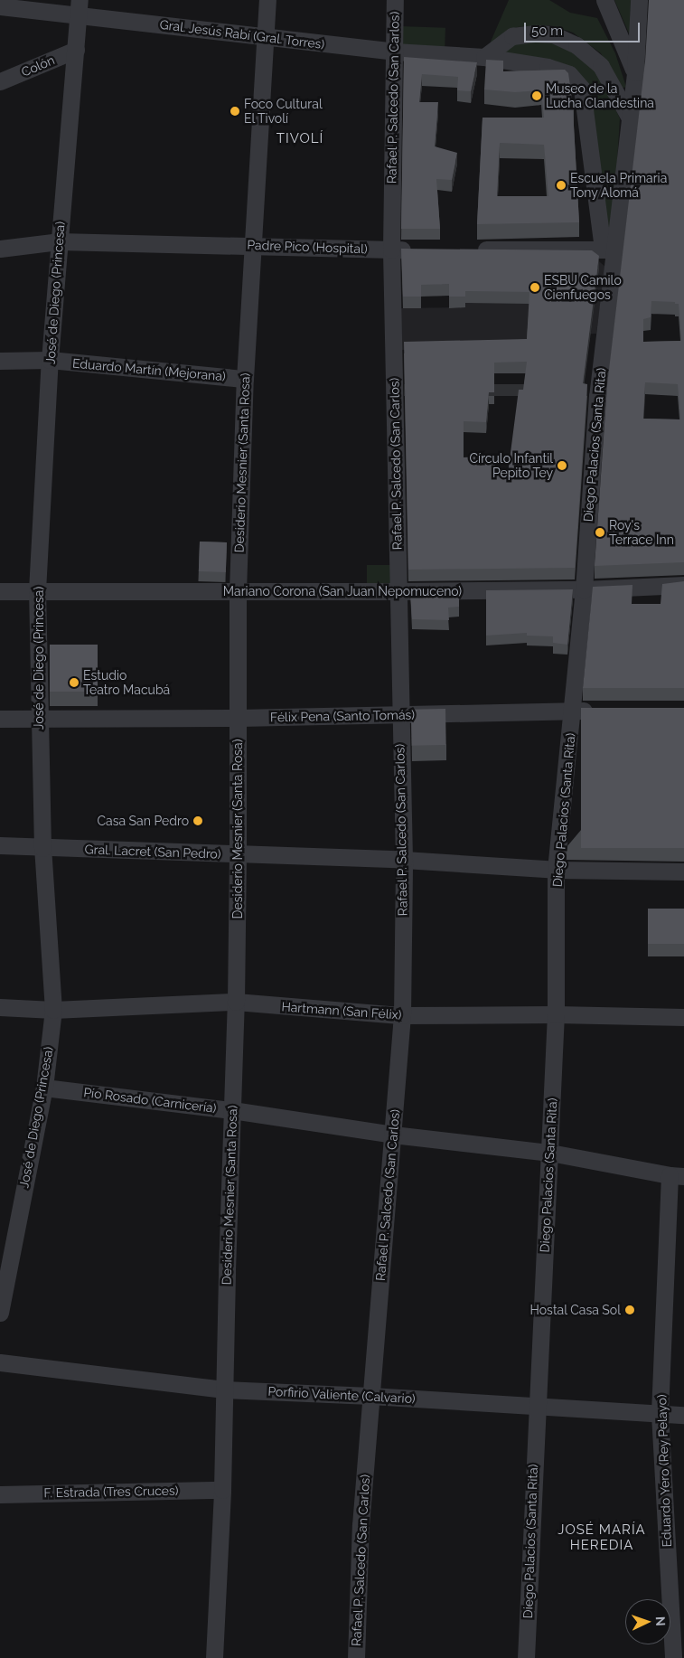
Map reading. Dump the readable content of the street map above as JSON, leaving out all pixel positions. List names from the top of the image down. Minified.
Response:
{"streets":{"street":["Gral. Jesús Rabí (Gral. Torres)","Colón","Rafael P. Salcedo (San Carlos)","Padre Pico (Hospital)","José de Diego (Princesa)","Eduardo Martín (Mejorana)","Diego Palacios (Santa Rita)","Desiderio Mesnier (Santa Rosa)","Mariano Corona (San Juan Nepomuceno)","Félix Pena (Santo Tomás)","Gral. Lacret (San Pedro)","Hartmann (San Félix)","Pío Rosado (Carnicería)","Porfirio Valiente (Calvario)","Eduardo Yero (Rey Pelayo)","F. Estrada (Tres Cruces)"]},"crossings":[["Gral. Jesús Rabí (Gral. Torres)","Rafael P. Salcedo (San Carlos)"],["Gral. Jesús Rabí (Gral. Torres)","José de Diego (Princesa)"],["Gral. Jesús Rabí (Gral. Torres)","Diego Palacios (Santa Rita)"],["Gral. Jesús Rabí (Gral. Torres)","Desiderio Mesnier (Santa Rosa)"],["Colón","José de Diego (Princesa)"],["Rafael P. Salcedo (San Carlos)","Padre Pico (Hospital)"],["Rafael P. Salcedo (San Carlos)","Mariano Corona (San Juan Nepomuceno)"],["Rafael P. Salcedo (San Carlos)","Félix Pena (Santo Tomás)"],["Rafael P. Salcedo (San Carlos)","Gral. Lacret (San Pedro)"],["Rafael P. Salcedo (San Carlos)","Hartmann (San Félix)"],["Rafael P. Salcedo (San Carlos)","Pío Rosado (Carnicería)"],["Rafael P. Salcedo (San Carlos)","Porfirio Valiente (Calvario)"],["Padre Pico (Hospital)","José de Diego (Princesa)"],["Padre Pico (Hospital)","Desiderio Mesnier (Santa Rosa)"],["José de Diego (Princesa)","Eduardo Martín (Mejorana)"],["José de Diego (Princesa)","Mariano Corona (San Juan Nepomuceno)"],["José de Diego (Princesa)","Félix Pena (Santo Tomás)"],["José de Diego (Princesa)","Gral. Lacret (San Pedro)"],["José de Diego (Princesa)","Hartmann (San Félix)"],["José de Diego (Princesa)","Pío Rosado (Carnicería)"],["Eduardo Martín (Mejorana)","Desiderio Mesnier (Santa Rosa)"],["Diego Palacios (Santa Rita)","Mariano Corona (San Juan Nepomuceno)"],["Diego Palacios (Santa Rita)","Félix Pena (Santo Tomás)"],["Diego Palacios (Santa Rita)","Gral. Lacret (San Pedro)"],["Diego Palacios (Santa Rita)","Hartmann (San Félix)"],["Diego Palacios (Santa Rita)","Pío Rosado (Carnicería)"],["Diego Palacios (Santa Rita)","Porfirio Valiente (Calvario)"],["Desiderio Mesnier (Santa Rosa)","Mariano Corona (San Juan Nepomuceno)"],["Desiderio Mesnier (Santa Rosa)","Félix Pena (Santo Tomás)"],["Desiderio Mesnier (Santa Rosa)","Gral. Lacret (San Pedro)"],["Desiderio Mesnier (Santa Rosa)","Hartmann (San Félix)"],["Desiderio Mesnier (Santa Rosa)","Pío Rosado (Carnicería)"],["Desiderio Mesnier (Santa Rosa)","Porfirio Valiente (Calvario)"],["Desiderio Mesnier (Santa Rosa)","F. Estrada (Tres Cruces)"],["Pío Rosado (Carnicería)","Eduardo Yero (Rey Pelayo)"],["Porfirio Valiente (Calvario)","Eduardo Yero (Rey Pelayo)"]],"districts":["TIVOLÍ","JOSÉ MARÍA HEREDIA"],"places":["Museo de la Lucha Clandestina","Foco Cultural El Tivolí","Escuela Primaria Tony Alomá","ESBU Camilo Cienfuegos","Círculo Infantil Pepito Tey","Roy's Terrace Inn","Estudio Teatro Macubá","Casa San Pedro","Hostal Casa Sol"],"scale_bar":"50 m","north":"right"}
